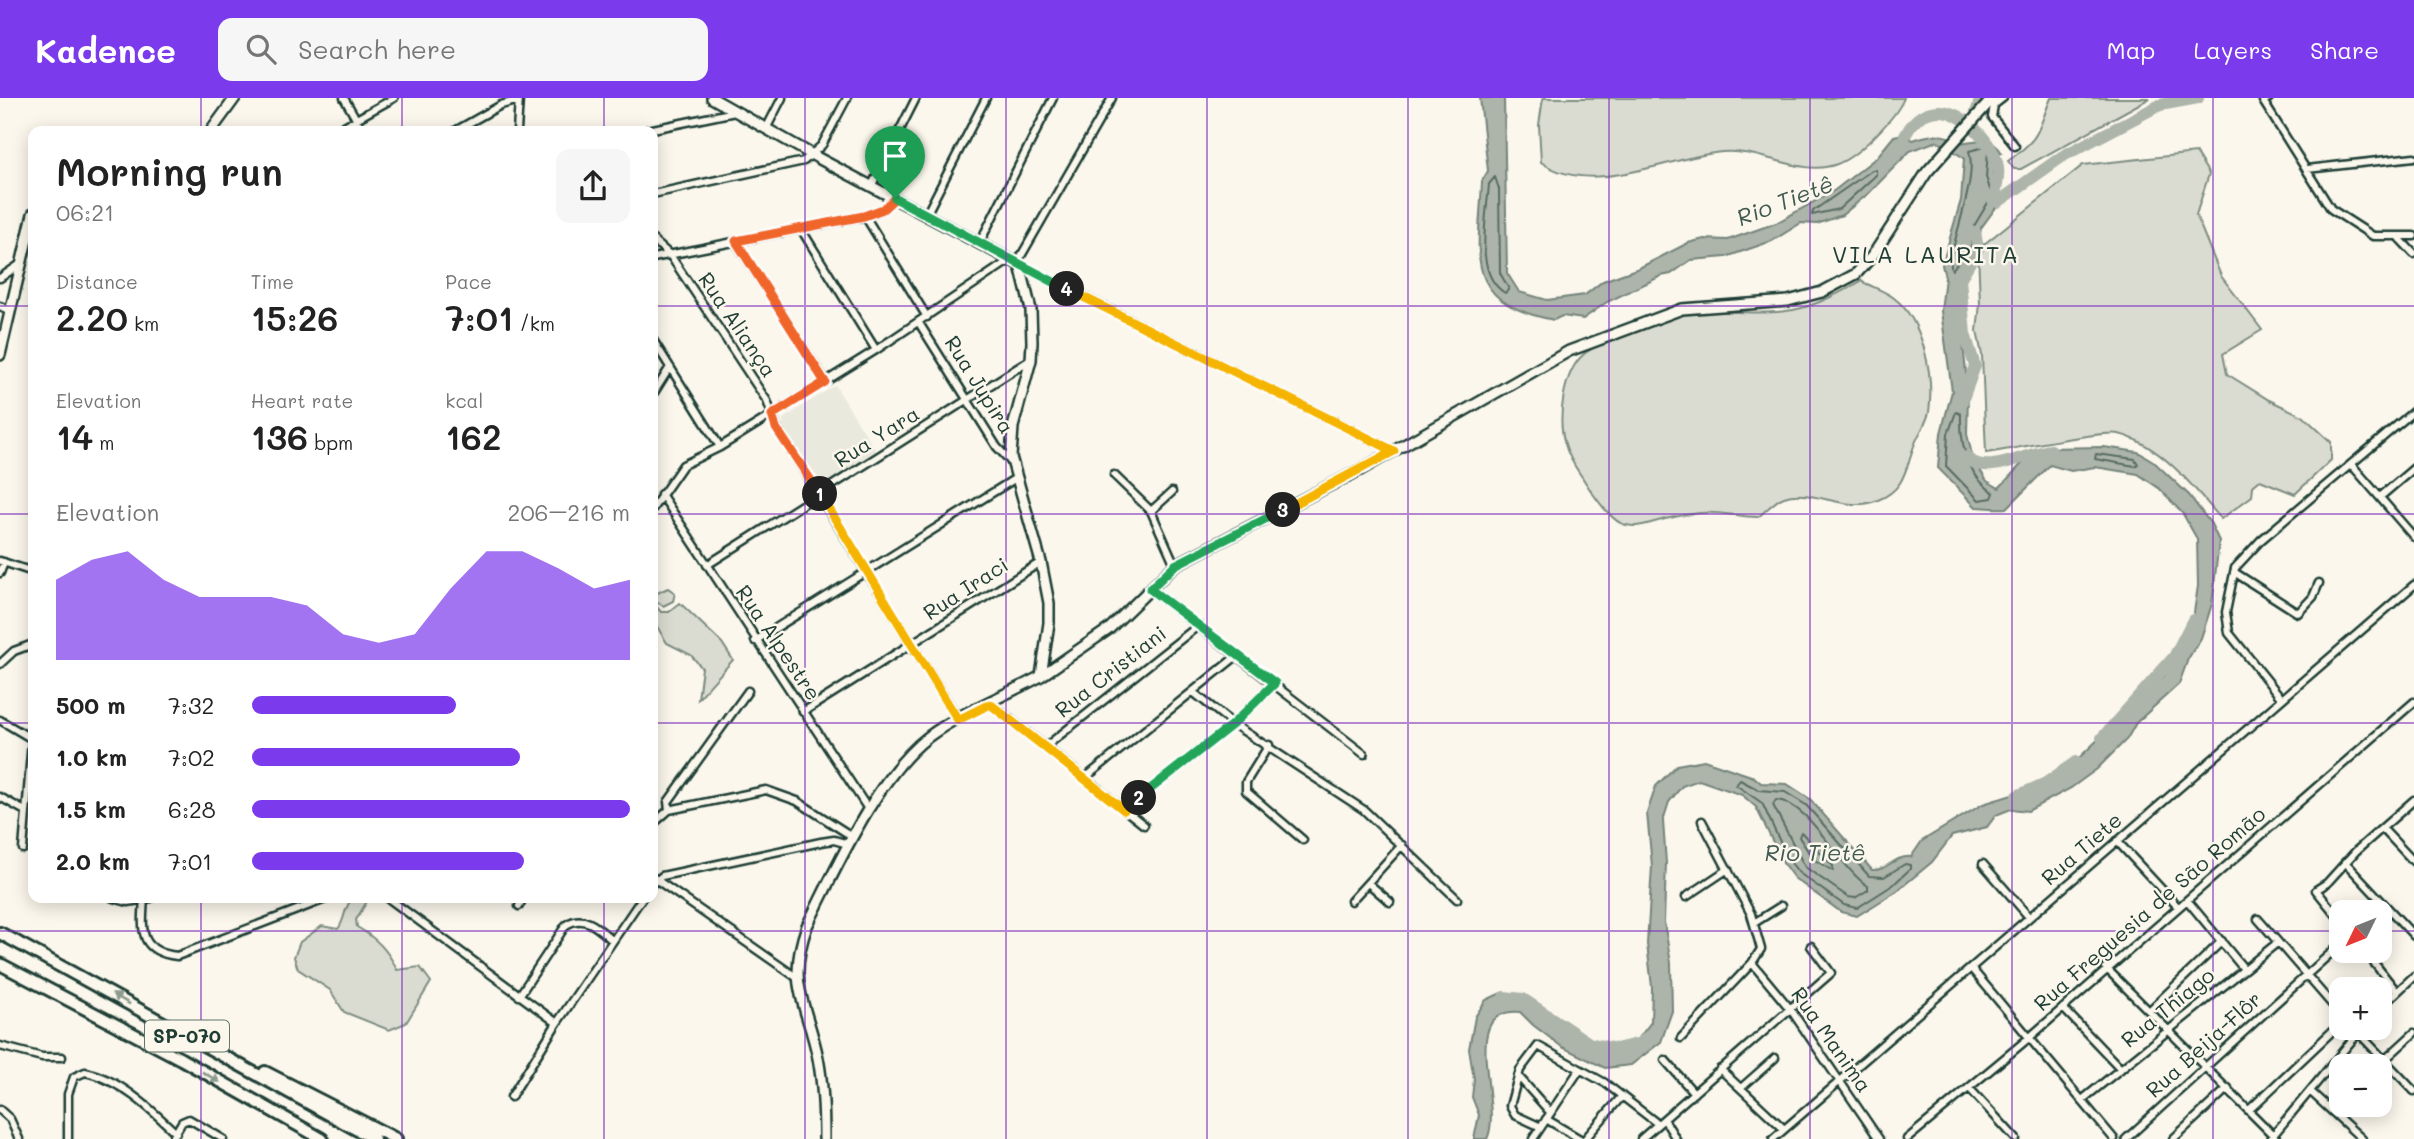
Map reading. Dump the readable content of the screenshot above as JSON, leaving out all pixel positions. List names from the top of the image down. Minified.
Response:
{"streets":{"highway":["SP-070"],"street":["Rua Aliança","Rua Jupira","Rua Yara","Rua Iraci","Rua Alpestre","Rua Cristiani","Rua Tiete","Rua Freguesia de São Romão","Rua Thiago","Rua Manima","Rua Beija-Flôr"]},"crossings":[["Rua Aliança","Rua Yara"],["Rua Aliança","Rua Iraci"],["Rua Jupira","Rua Yara"],["Rua Yara","Rua Alpestre"],["Rua Iraci","Rua Alpestre"],["Rua Tiete","Rua Manima"]],"districts":["VILA LAURITA"],"water":["Rio Tietê"],"north":"bottom left","page":{"header":"Kadence","search":"Search here","nav":["Map","Layers","Share"],"heading":["Morning run","06:21"],"stats":[["Distance","2.20 km"],["Time","15:26"],["Pace","7:01 /km"],["Elevation","14 m"],["Heart rate","136 bpm"],["kcal","162"]],"pins":["4","1","3","2"],"chart":["Elevation","206–216 m"],"list":[{"name":"500 m","note":"7:32"},{"name":"1.0 km","note":"7:02"},{"name":"1.5 km","note":"6:28"},{"name":"2.0 km","note":"7:01"}],"map_buttons":["+","−"]}}
